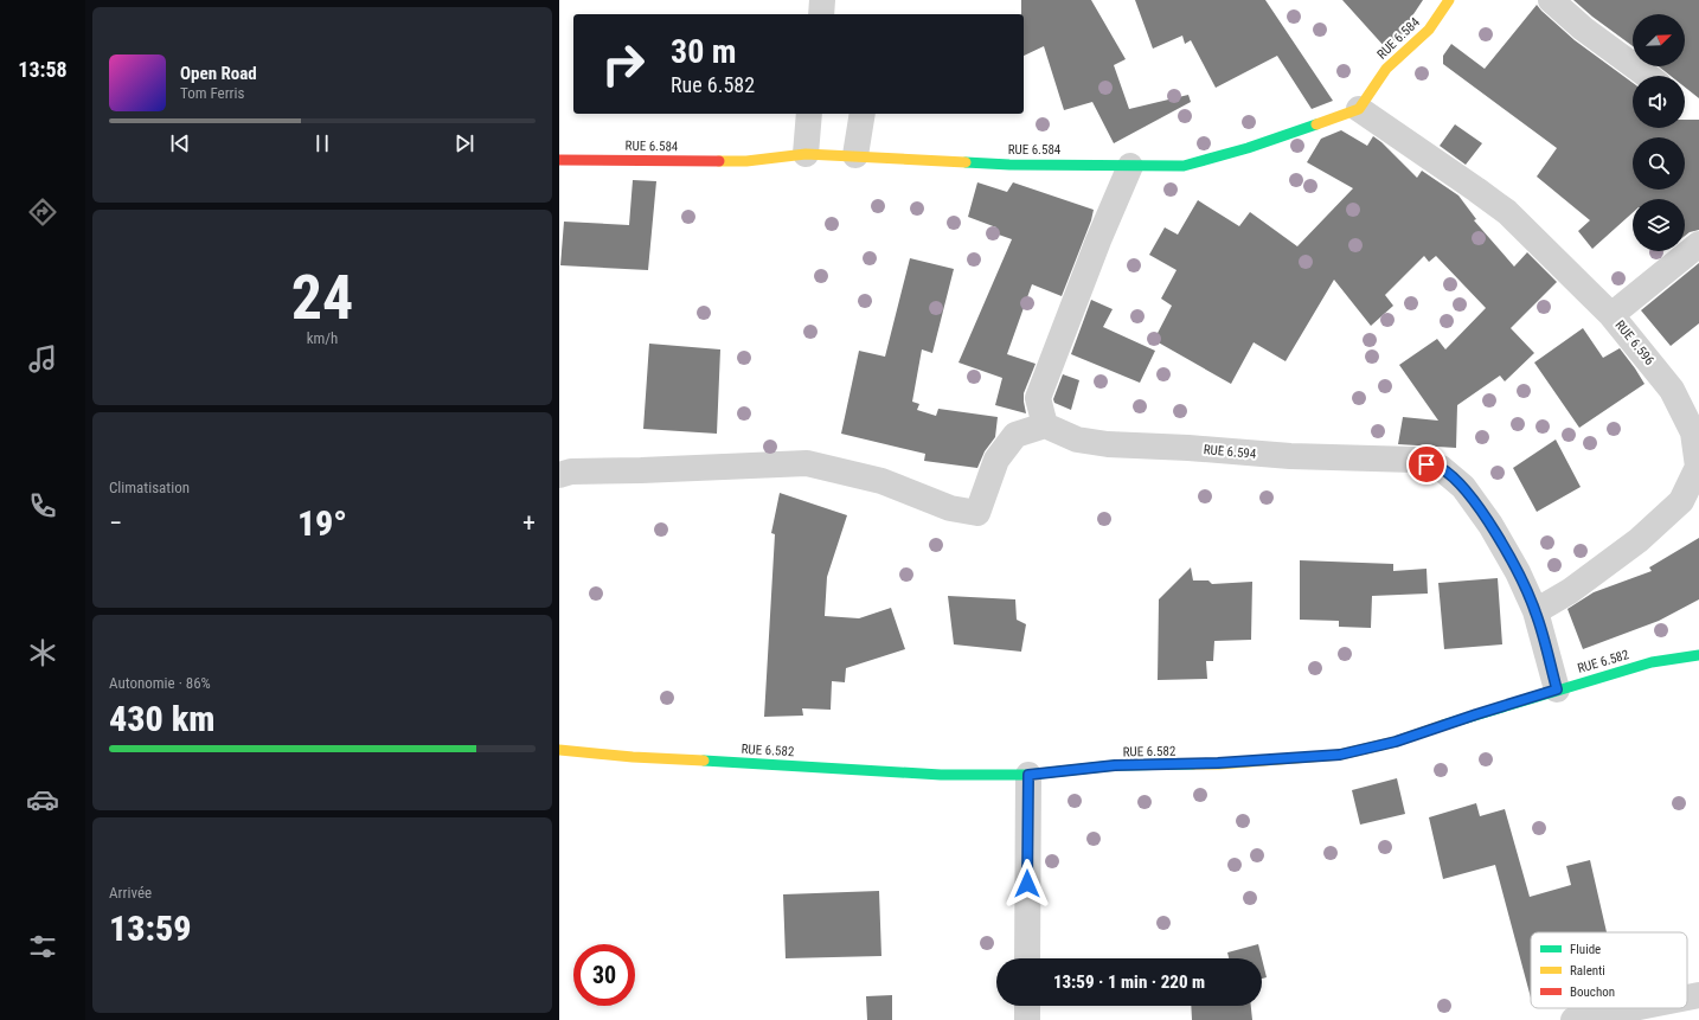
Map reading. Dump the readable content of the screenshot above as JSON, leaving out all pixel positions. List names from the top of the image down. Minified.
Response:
{"streets":{"street":["RUE 6.584","RUE 6.596","RUE 6.594","RUE 6.582"]},"crossings":[["RUE 6.584","RUE 6.596"],["RUE 6.596","RUE 6.594"],["RUE 6.594","RUE 6.582"]],"legend":["Fluide","Ralenti","Bouchon"],"north":"top right","page":{"tabs":"13:58","turn":["30 m","Rue 6.582"],"song":["Open Road","Tom Ferris"],"tile":[["24","km/h"],"Climatisation",["Autonomie · 86%","430 km"],["Arrivée","13:59"]],"heat":["−","19°","+"],"limit":"30","trip":"13:59 · 1 min · 220 m"}}
